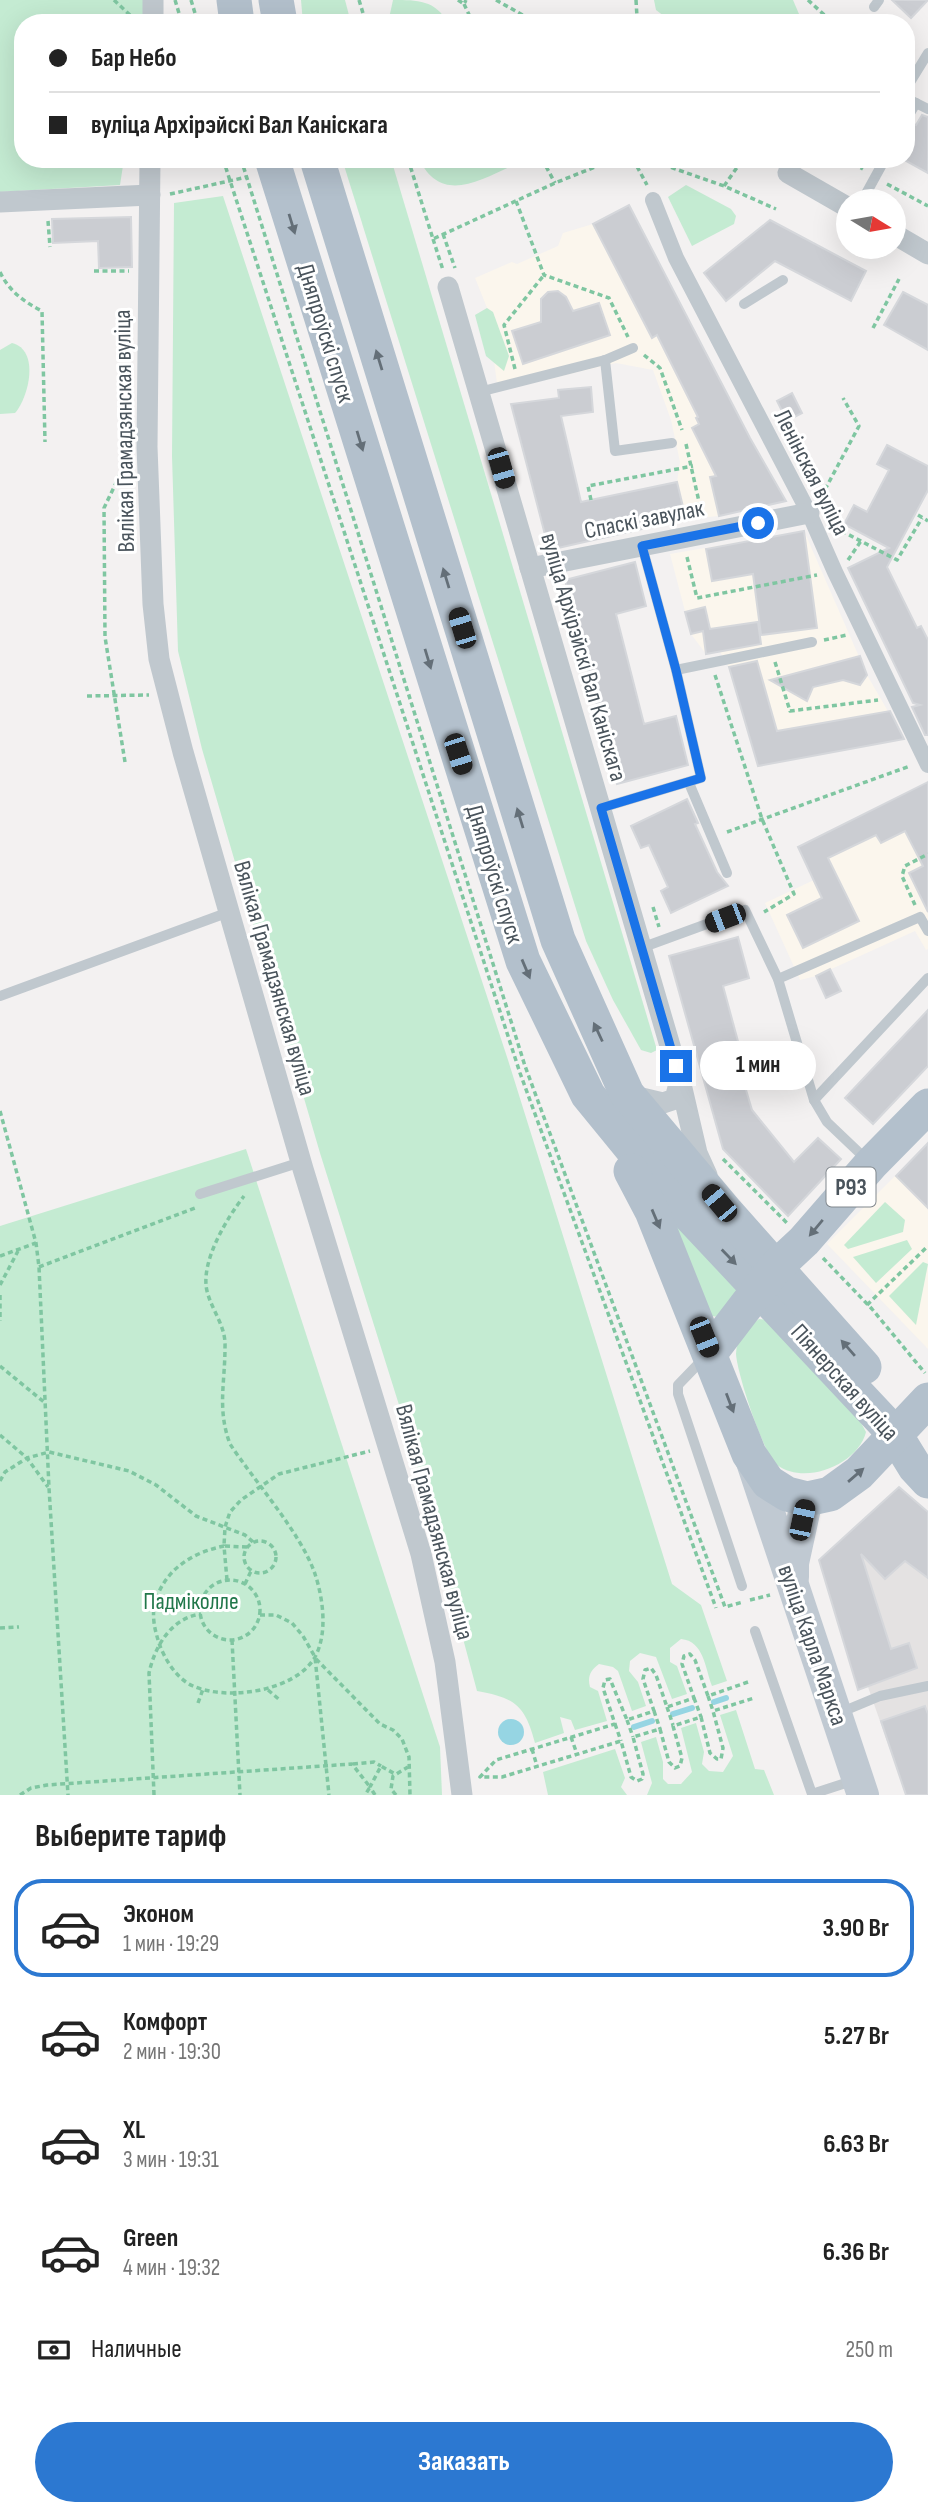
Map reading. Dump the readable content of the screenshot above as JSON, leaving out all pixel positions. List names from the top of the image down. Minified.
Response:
{"streets":{"main road":["Дняпроўскі спуск","Р93","Піянерская вуліца","вуліца Карла Маркса"],"street":["Вялікая Грамадзянская вуліца","Ленінская вуліца","Спаскі завулак","вуліца Архірэйскі Вал Каніскага"]},"crossings":[["Дняпроўскі спуск","вуліца Архірэйскі Вал Каніскага"],["Дняпроўскі спуск","Р93"],["Дняпроўскі спуск","Піянерская вуліца"],["Ленінская вуліца","Спаскі завулак"],["Спаскі завулак","вуліца Архірэйскі Вал Каніскага"],["Р93","Піянерская вуліца"]],"parks":["Падміколле"],"north":"right","page":{"banner":["Бар Небо","вуліца Архірэйскі Вал Каніскага"],"bubble":"1 мин","heading":"Выберите тариф","list":[{"name":"Эконом","note":"1 мин · 19:29","value":"3.90 Br"},{"name":"Комфорт","note":"2 мин · 19:30","value":"5.27 Br"},{"name":"XL","note":"3 мин · 19:31","value":"6.63 Br"},{"name":"Green","note":"4 мин · 19:32","value":"6.36 Br"}],"pay":["Наличные","250 m"],"buttons":"Заказать"}}
